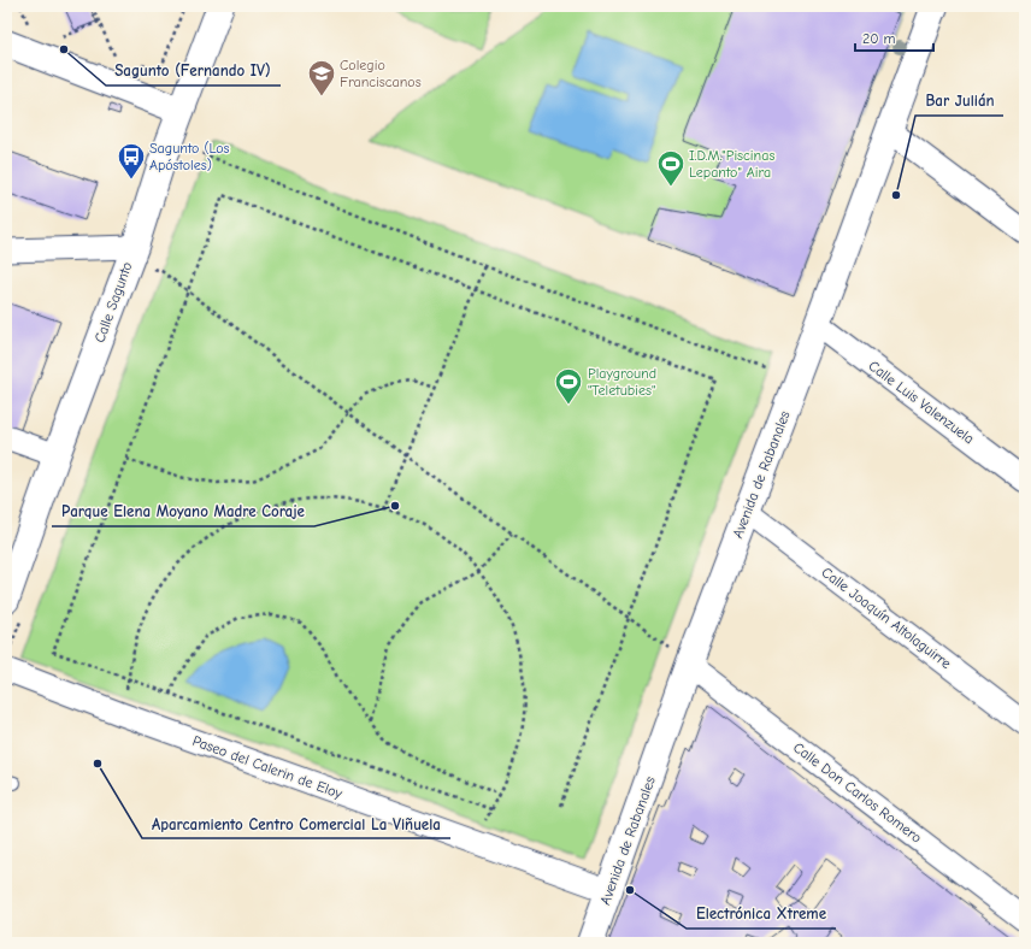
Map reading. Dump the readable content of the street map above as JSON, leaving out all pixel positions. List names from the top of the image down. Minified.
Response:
{"streets":{"main road":["Calle Sagunto","Avenida de Rabanales"],"street":["Calle Luis Valenzuela","Calle Joaquín Altolaguirre","Paseo del Calerin de Eloy","Calle Don Carlos Romero"]},"crossings":[["Calle Luis Valenzuela","Avenida de Rabanales"],["Avenida de Rabanales","Calle Joaquín Altolaguirre"],["Avenida de Rabanales","Paseo del Calerin de Eloy"],["Avenida de Rabanales","Calle Don Carlos Romero"]],"places":{"other":["Sagunto (Fernando IV)","Bar Julián","Parque Elena Moyano Madre Coraje","Aparcamiento Centro Comercial La Viñuela","Electrónica Xtreme"],"school or university":["Colegio Franciscanos"],"bus stop":["Sagunto (Los Apóstoles)"],"sports":["I.D.M.\"Piscinas Lepanto\" Aira","Playground \"Teletubies\""]},"scale_bar":"20 m"}
